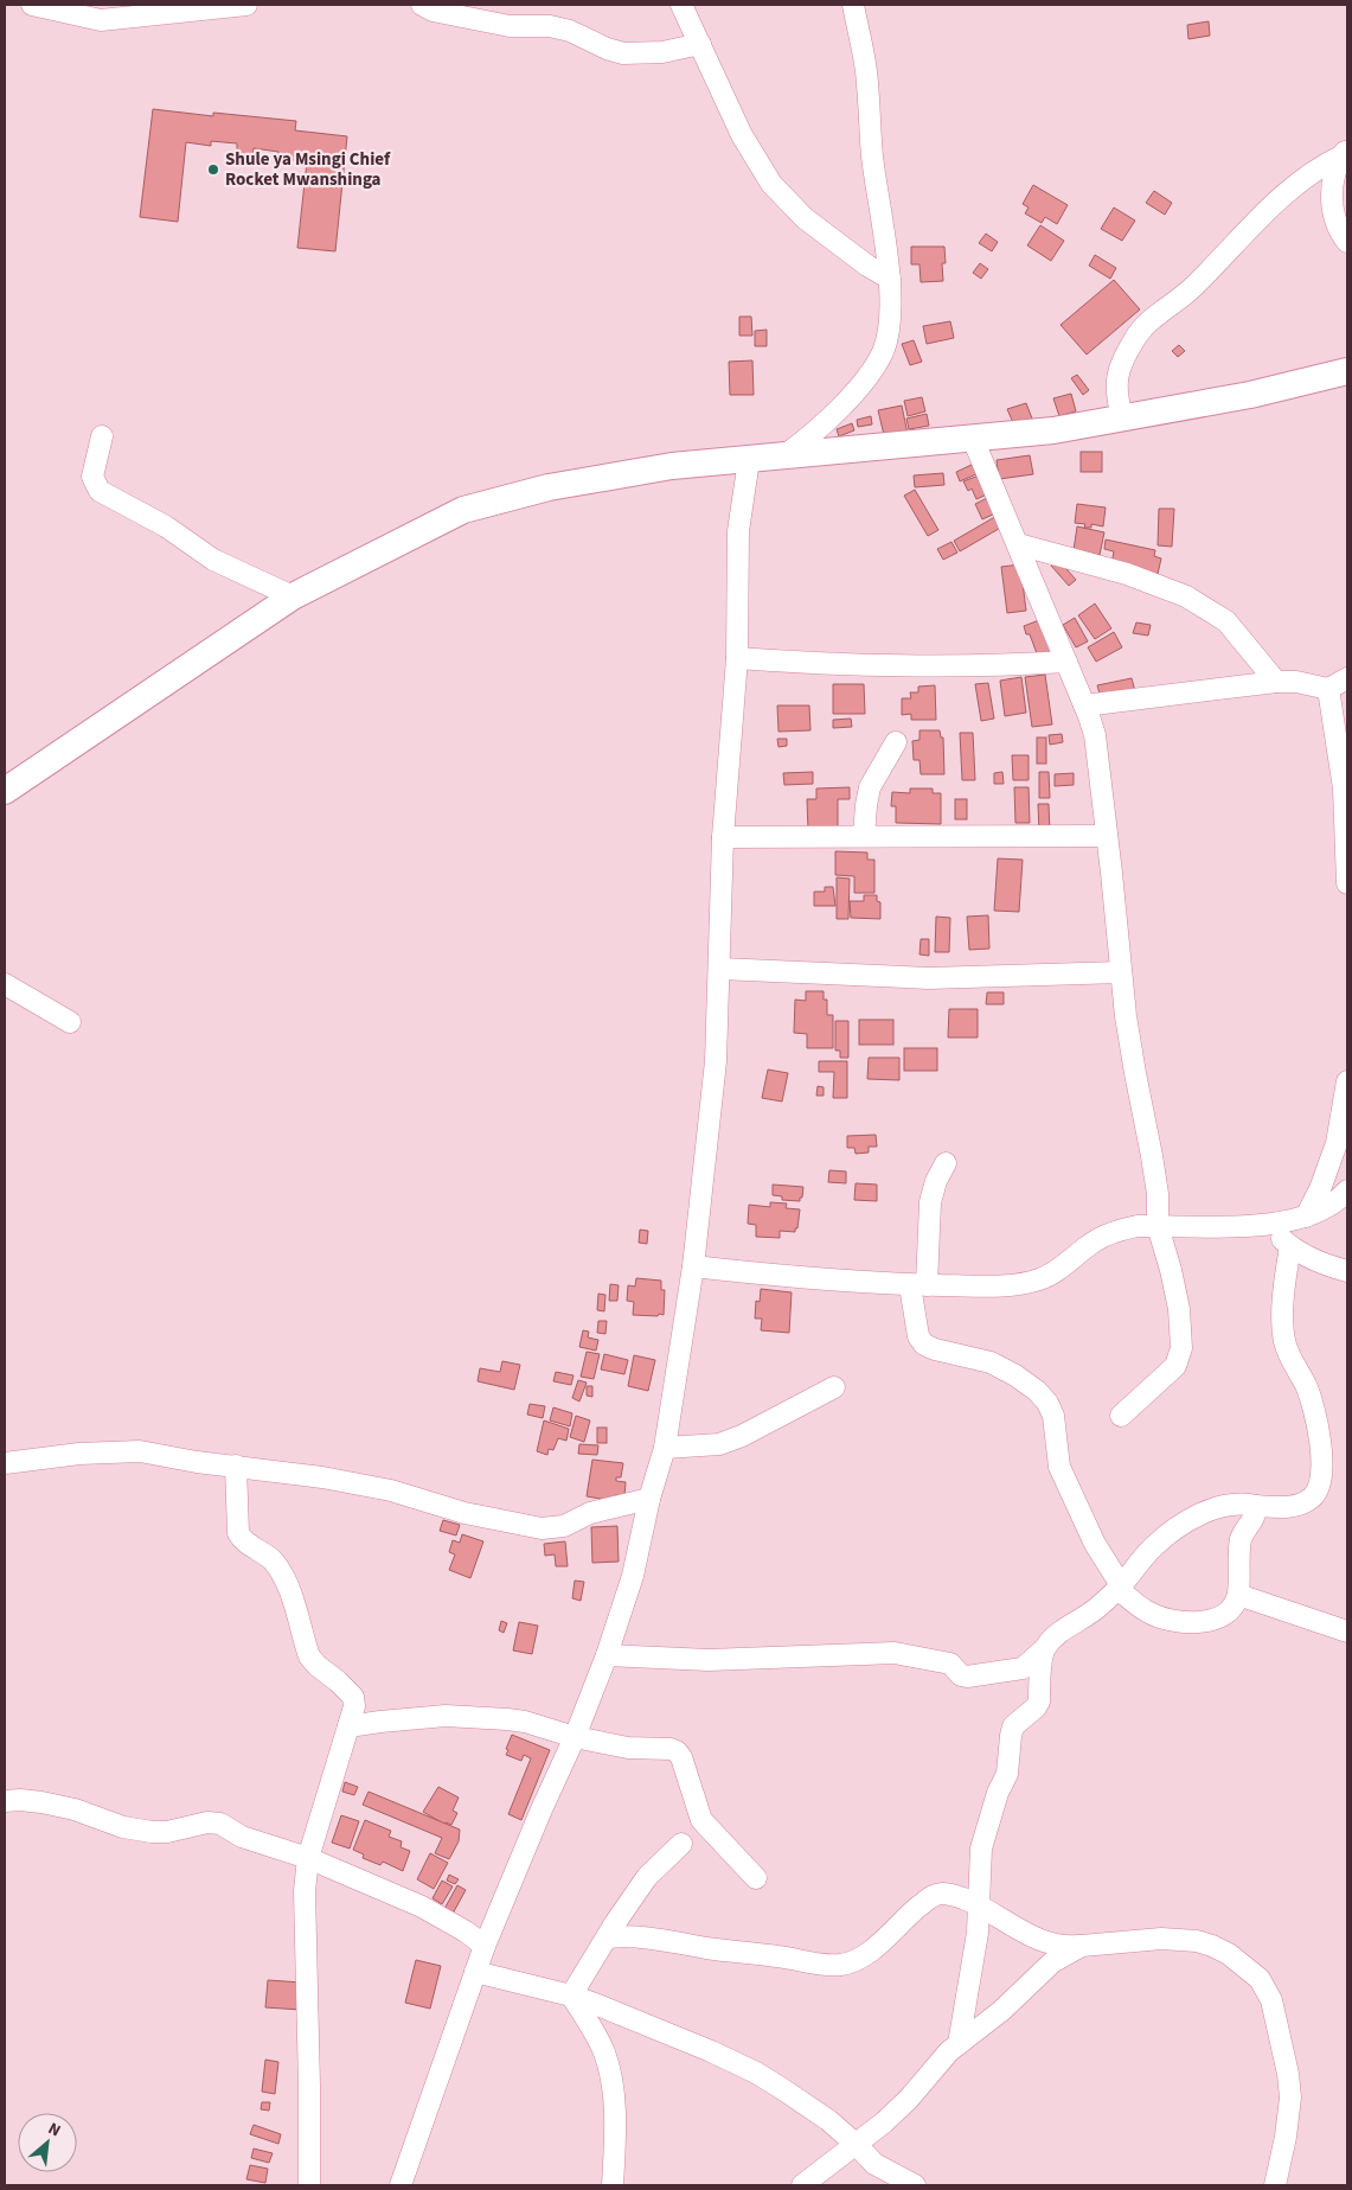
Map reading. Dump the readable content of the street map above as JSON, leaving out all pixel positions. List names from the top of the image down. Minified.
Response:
{"places":["Shule ya Msingi Chief Rocket Mwanshinga"],"north":"top right"}
